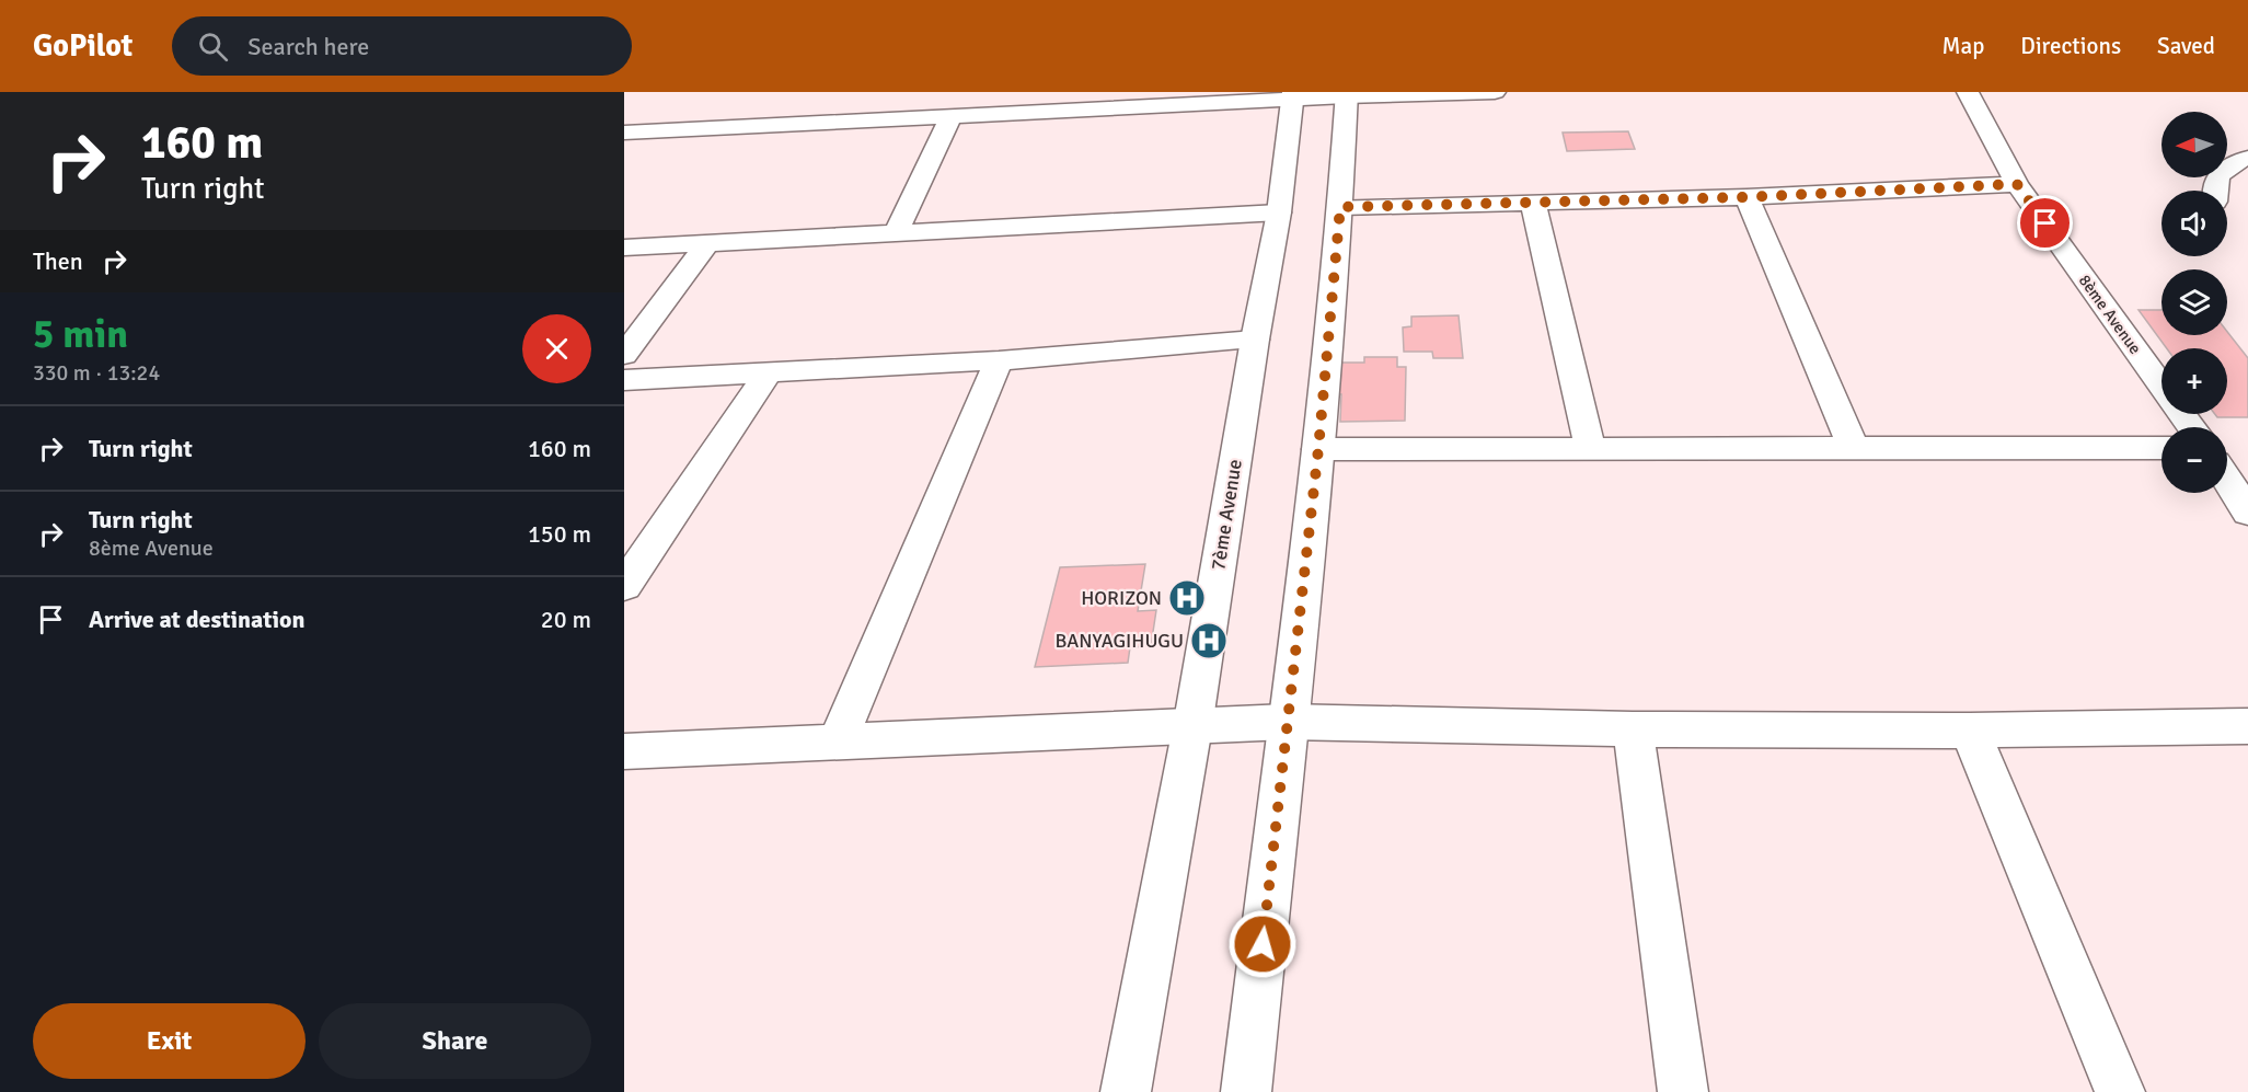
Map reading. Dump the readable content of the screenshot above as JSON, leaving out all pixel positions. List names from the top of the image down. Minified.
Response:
{"streets":{"street":["8ème Avenue","7ème Avenue"]},"places":{"hospital":["HORIZON","BANYAGIHUGU"]},"north":"left","page":{"header":"GoPilot","search":"Search here","nav":["Map","Directions","Saved"],"turn":["160 m","Turn right"],"map_buttons":["+","−"],"then":"Then","heading":["5 min","330 m · 13:24"],"list":[{"name":"Turn right","value":"160 m"},{"name":"Turn right","note":"8ème Avenue","value":"150 m"},{"name":"Arrive at destination","value":"20 m"}],"buttons":["Exit","Share"]}}
